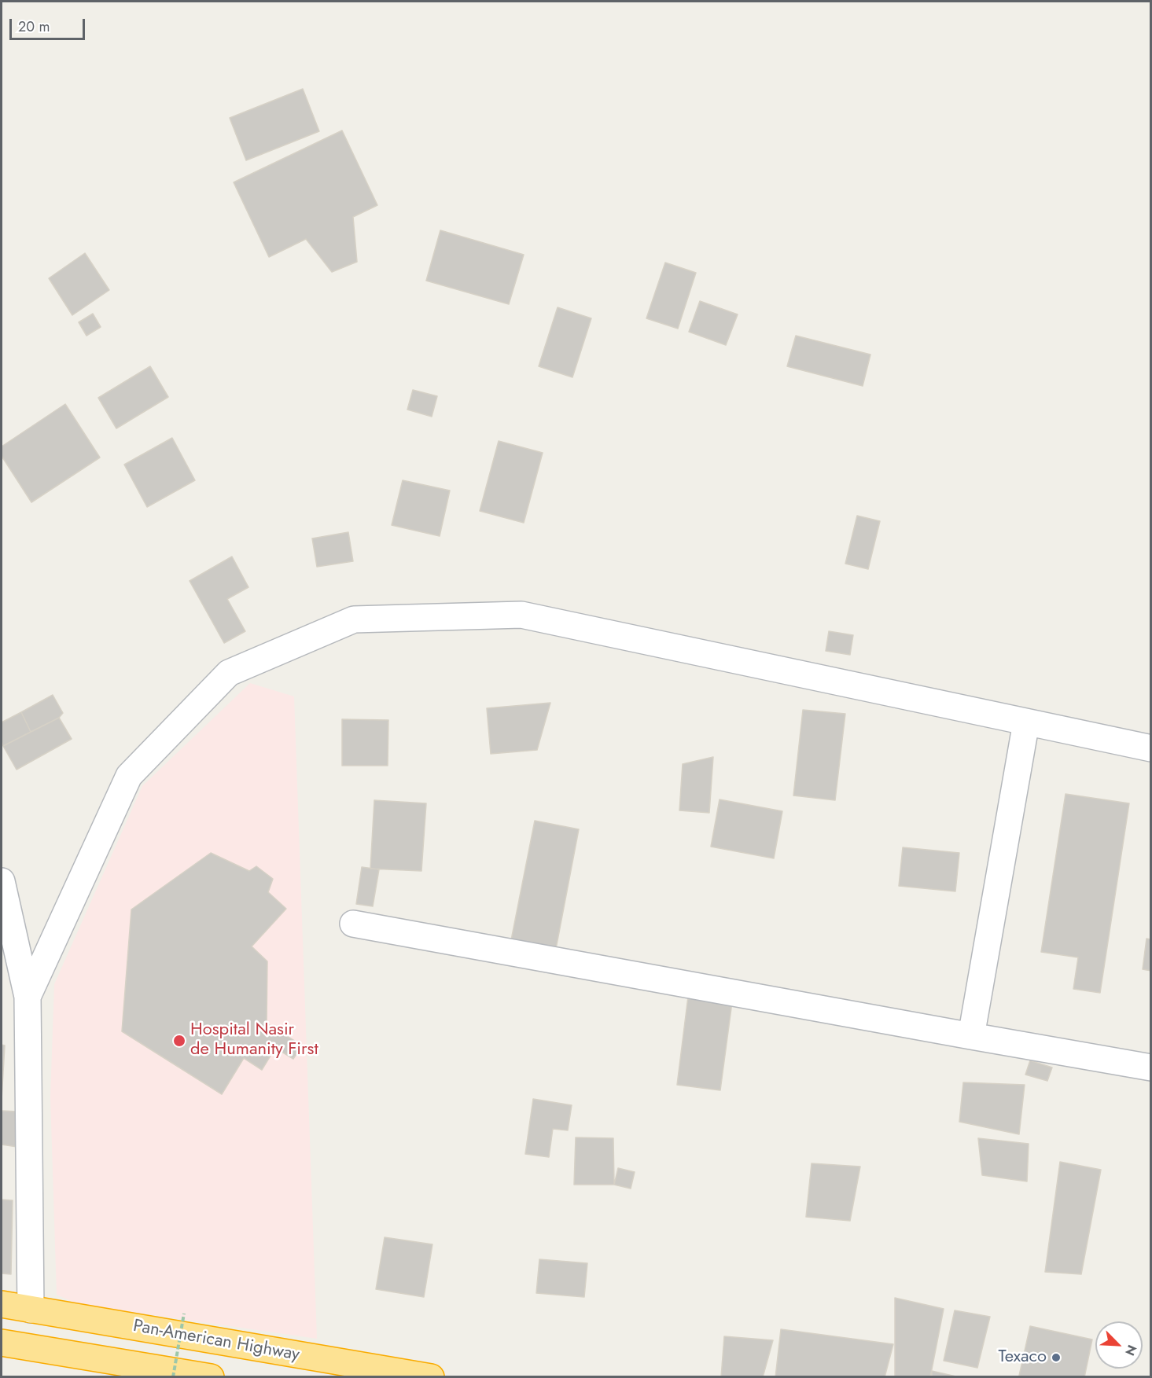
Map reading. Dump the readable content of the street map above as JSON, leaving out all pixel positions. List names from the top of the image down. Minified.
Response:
{"streets":{"highway":["Pan-American Highway"]},"places":["Hospital Nasir de Humanity First","Texaco"],"scale_bar":"20 m","north":"bottom right"}
